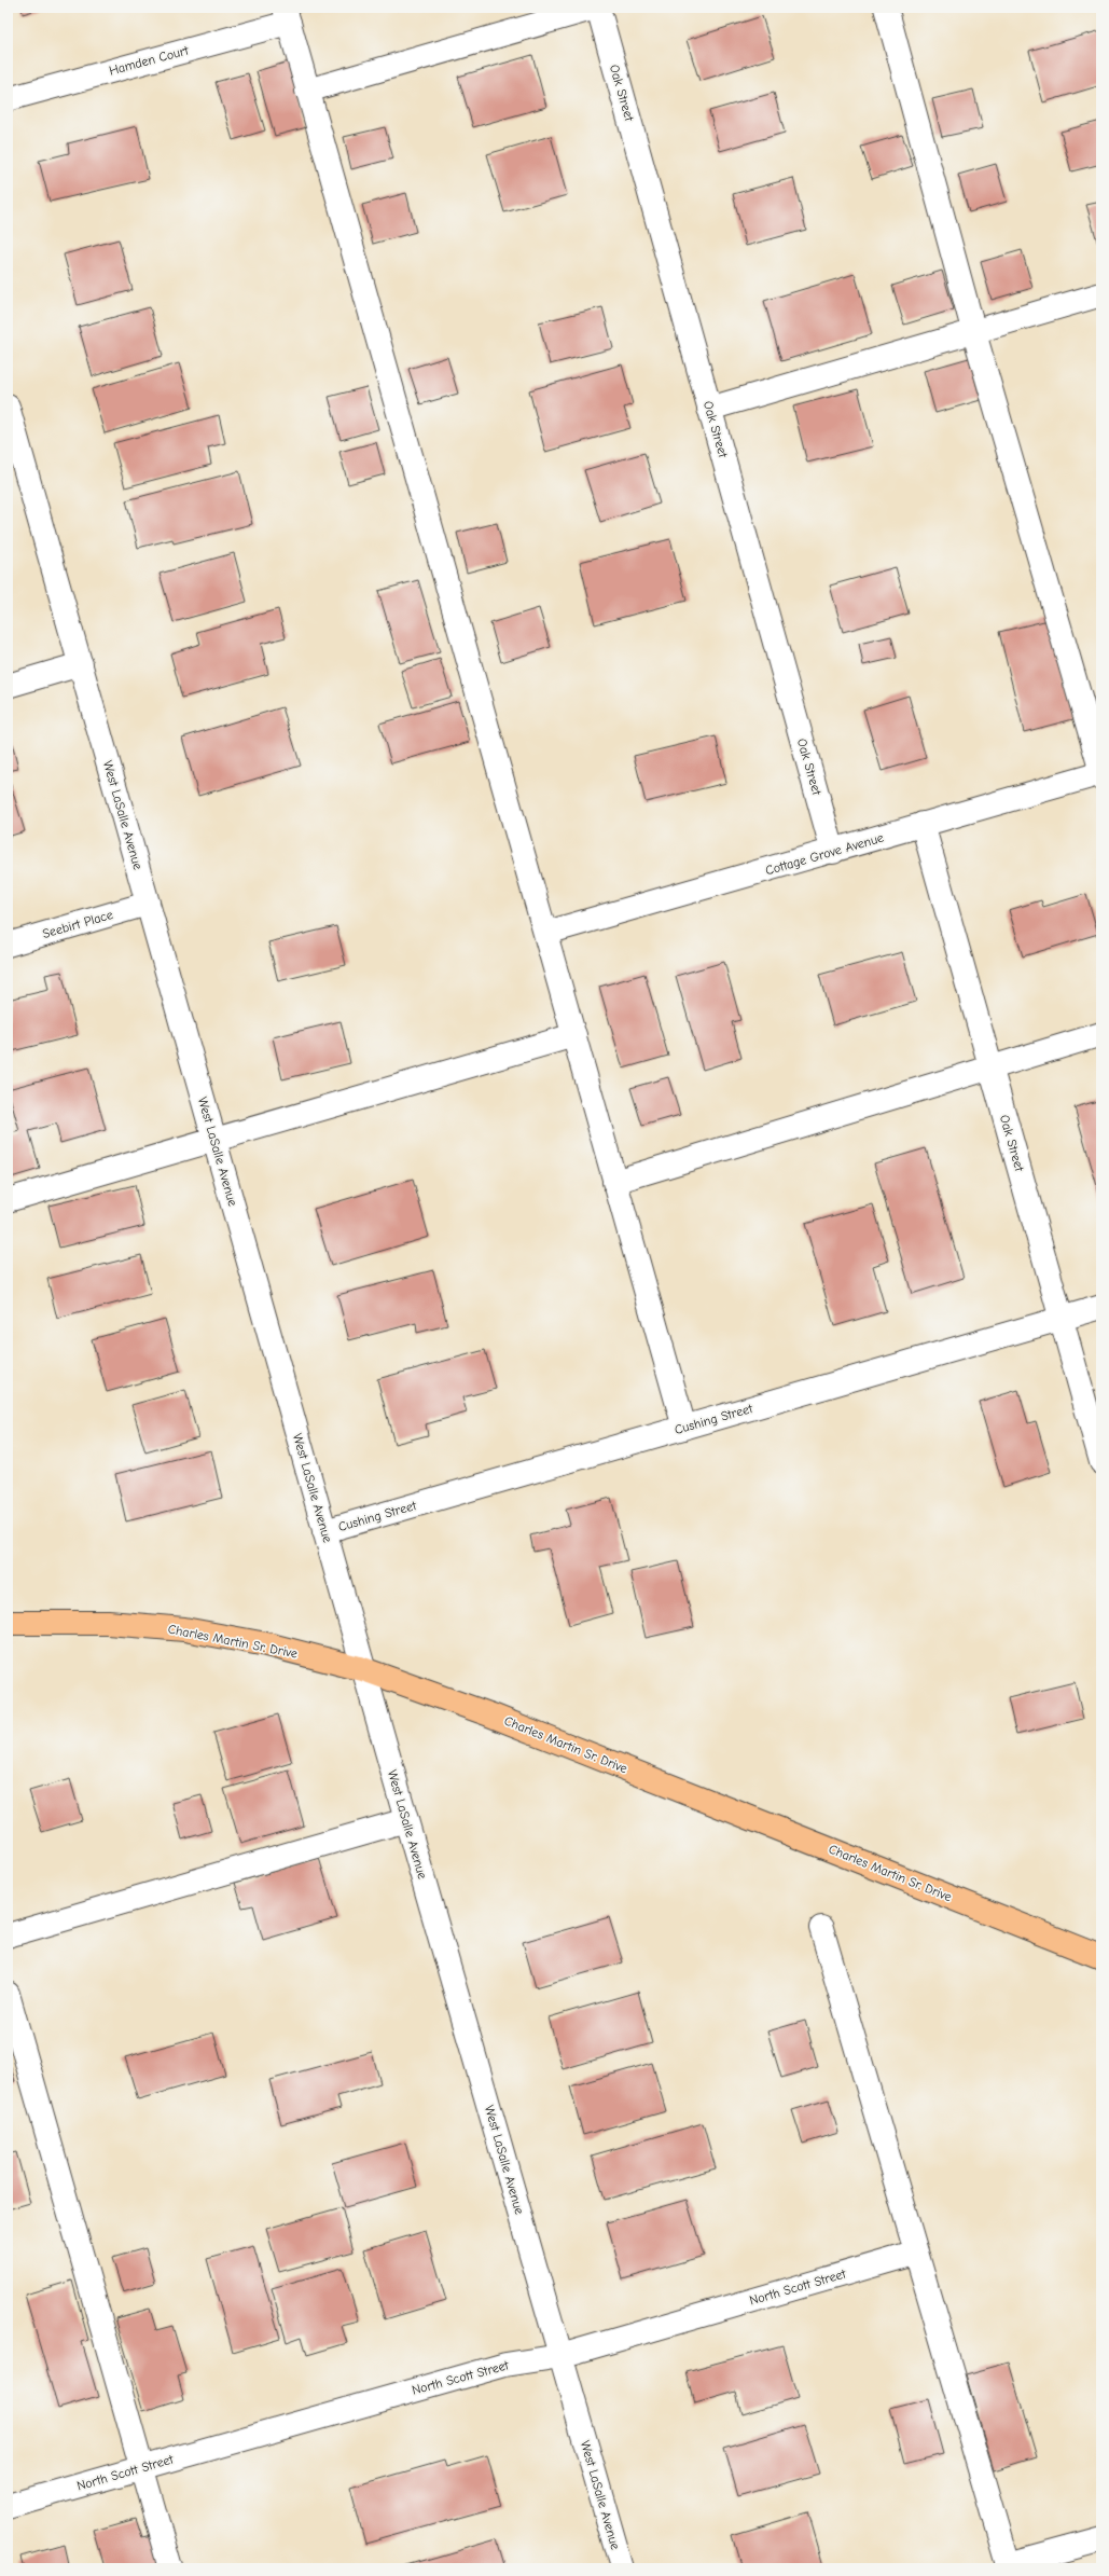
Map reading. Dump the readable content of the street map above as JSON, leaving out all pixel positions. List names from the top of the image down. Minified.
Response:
{"streets":{"main road":["Charles Martin Sr. Drive"],"street":["Hamden Court","Oak Street","West LaSalle Avenue","Cottage Grove Avenue","Seebirt Place","Cushing Street","North Scott Street"]},"crossings":[["Oak Street","Cottage Grove Avenue"],["Oak Street","Cushing Street"],["West LaSalle Avenue","Seebirt Place"],["West LaSalle Avenue","Cushing Street"],["West LaSalle Avenue","Charles Martin Sr. Drive"],["West LaSalle Avenue","North Scott Street"]]}
